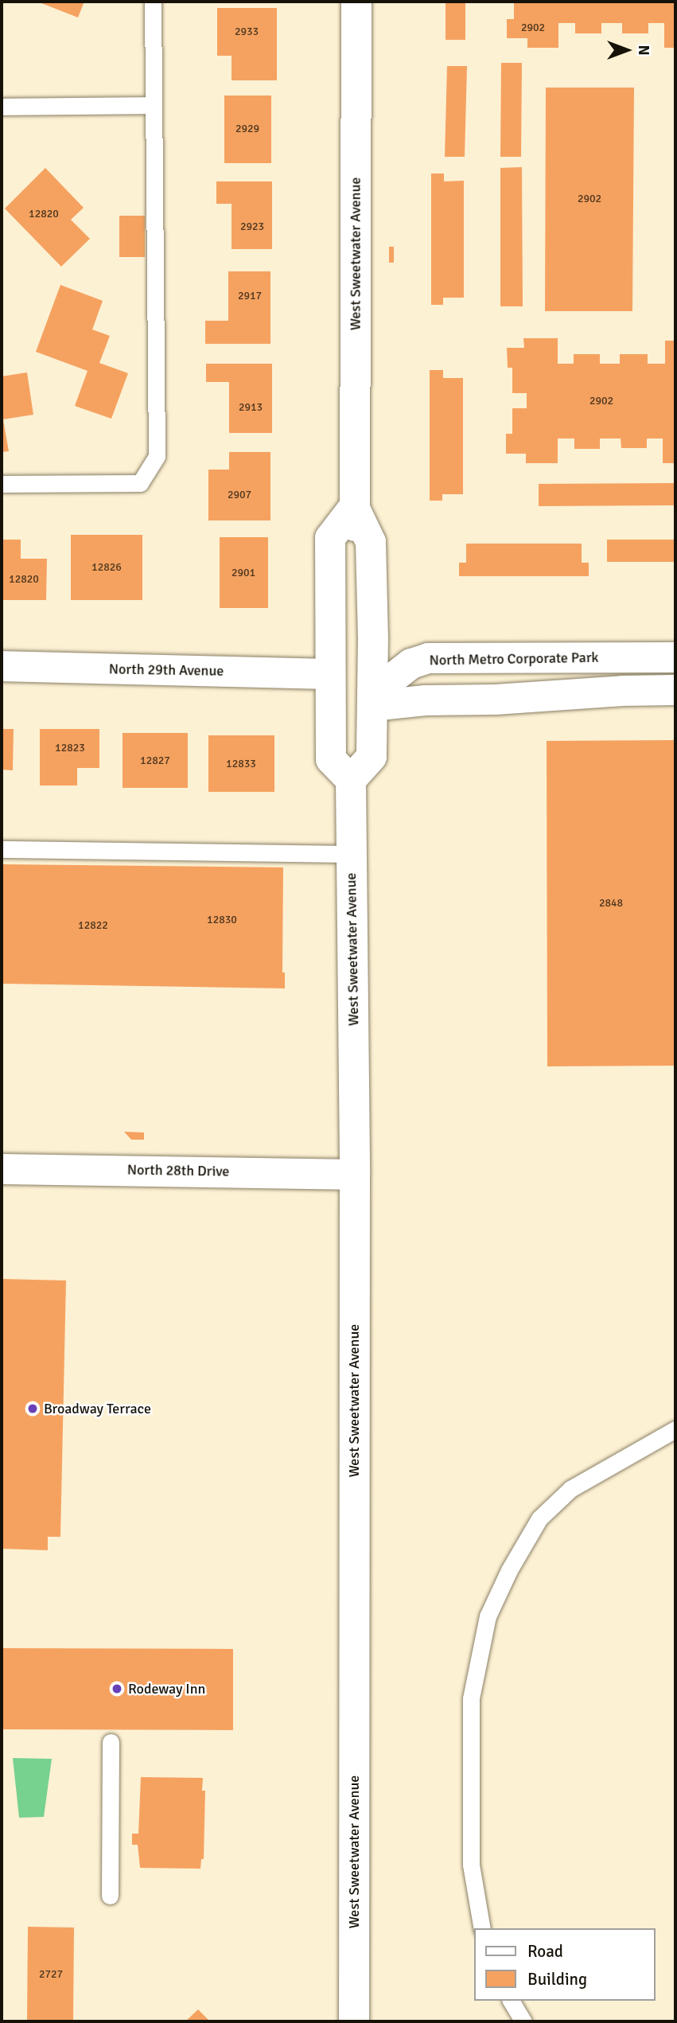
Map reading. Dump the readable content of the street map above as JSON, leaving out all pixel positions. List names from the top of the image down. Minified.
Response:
{"streets":{"street":["West Sweetwater Avenue","North Metro Corporate Park","North 29th Avenue","North 28th Drive"]},"crossings":[["West Sweetwater Avenue","North Metro Corporate Park"],["West Sweetwater Avenue","North 29th Avenue"],["West Sweetwater Avenue","North 28th Drive"]],"places":["Broadway Terrace","Rodeway Inn"],"house_numbers":["2902","2933","2929","2902","12820","2923","2917","2902","2913","2907","12826","2901","12820","12823","12827","12833","2848","12830","12822","2727"],"legend":["Road","Building"],"north":"right"}
